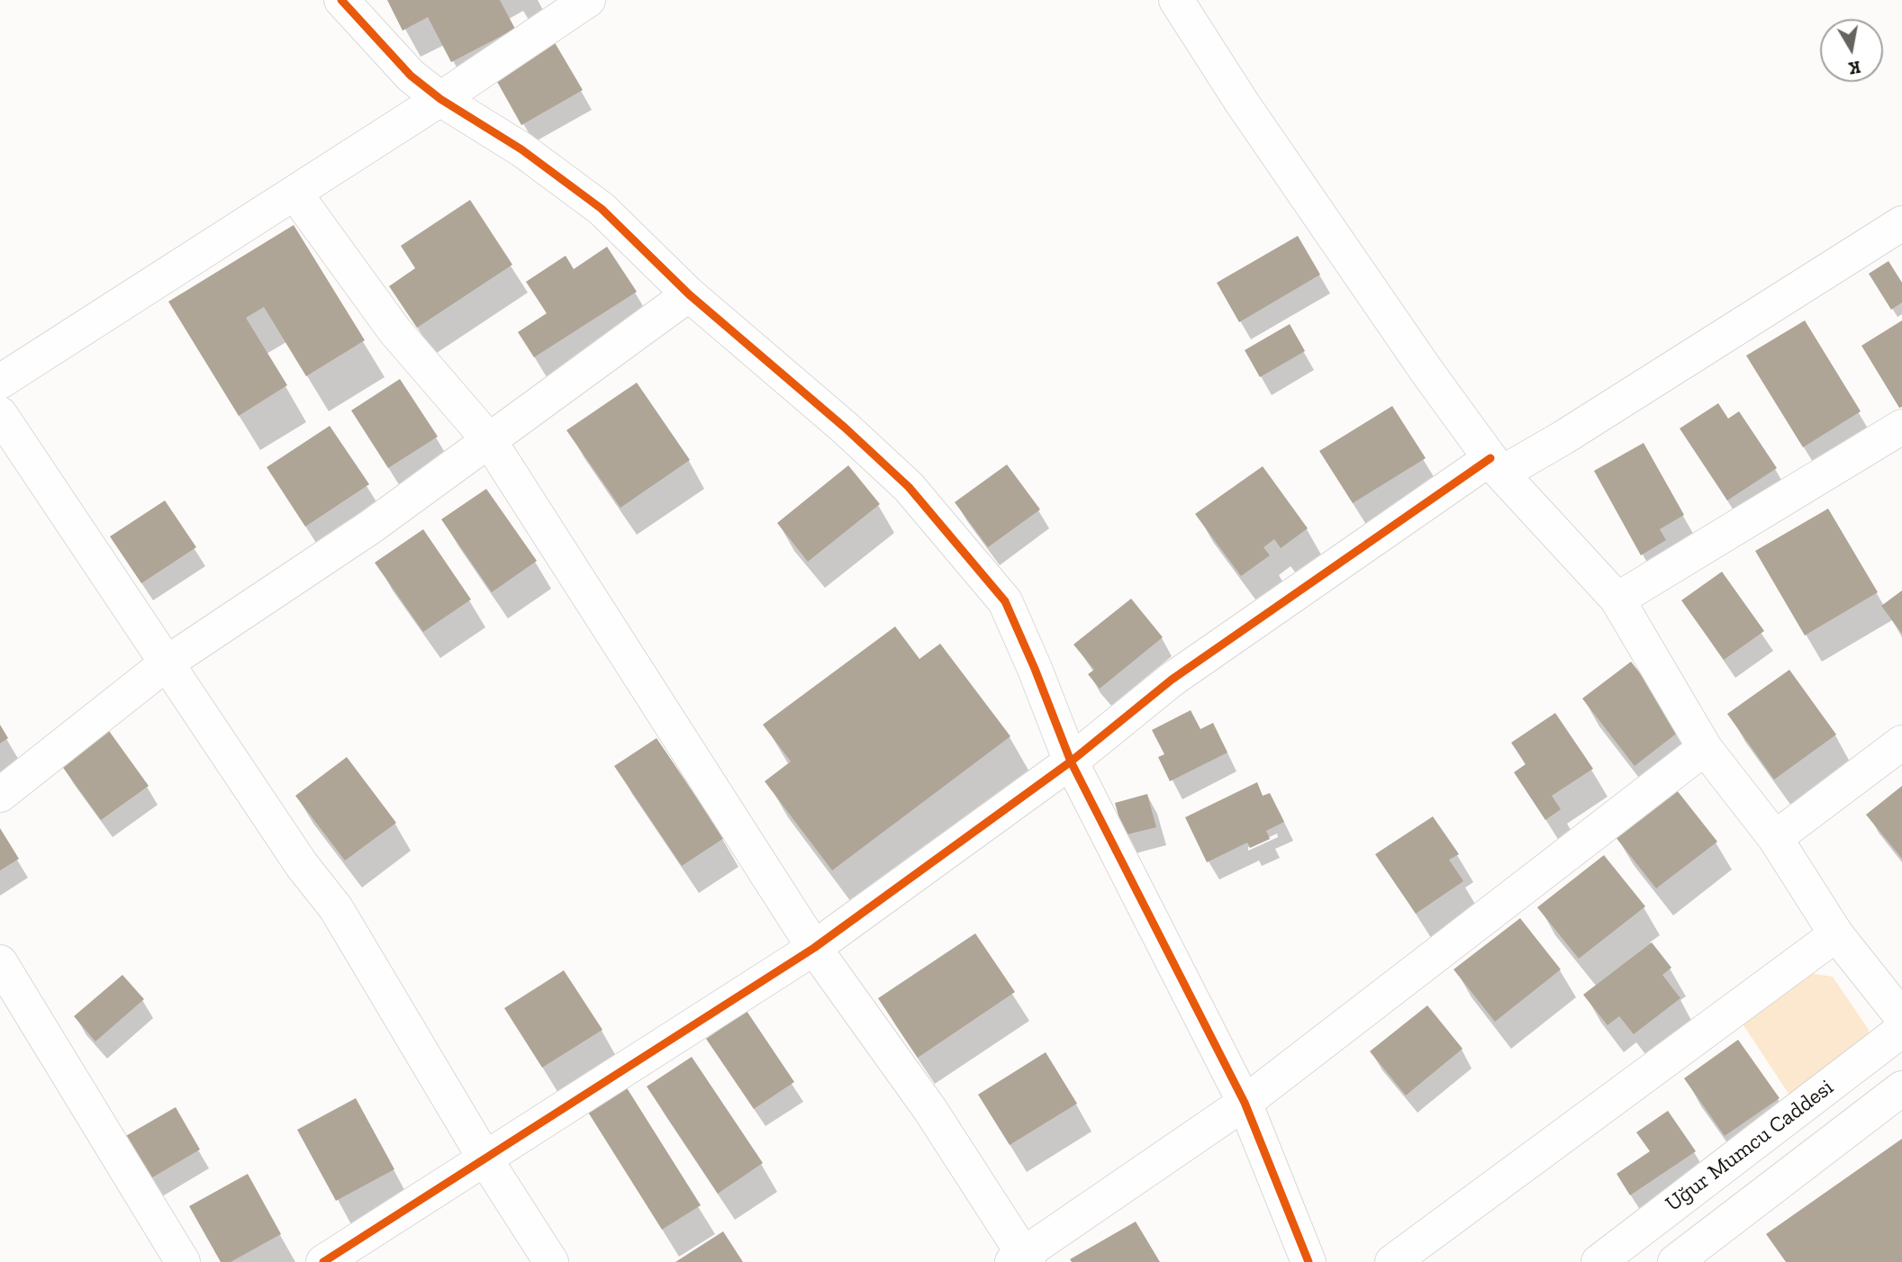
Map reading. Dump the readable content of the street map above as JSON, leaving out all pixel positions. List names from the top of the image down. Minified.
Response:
{"streets":{"street":["Uğur Mumcu Caddesi"]},"north":"bottom"}
